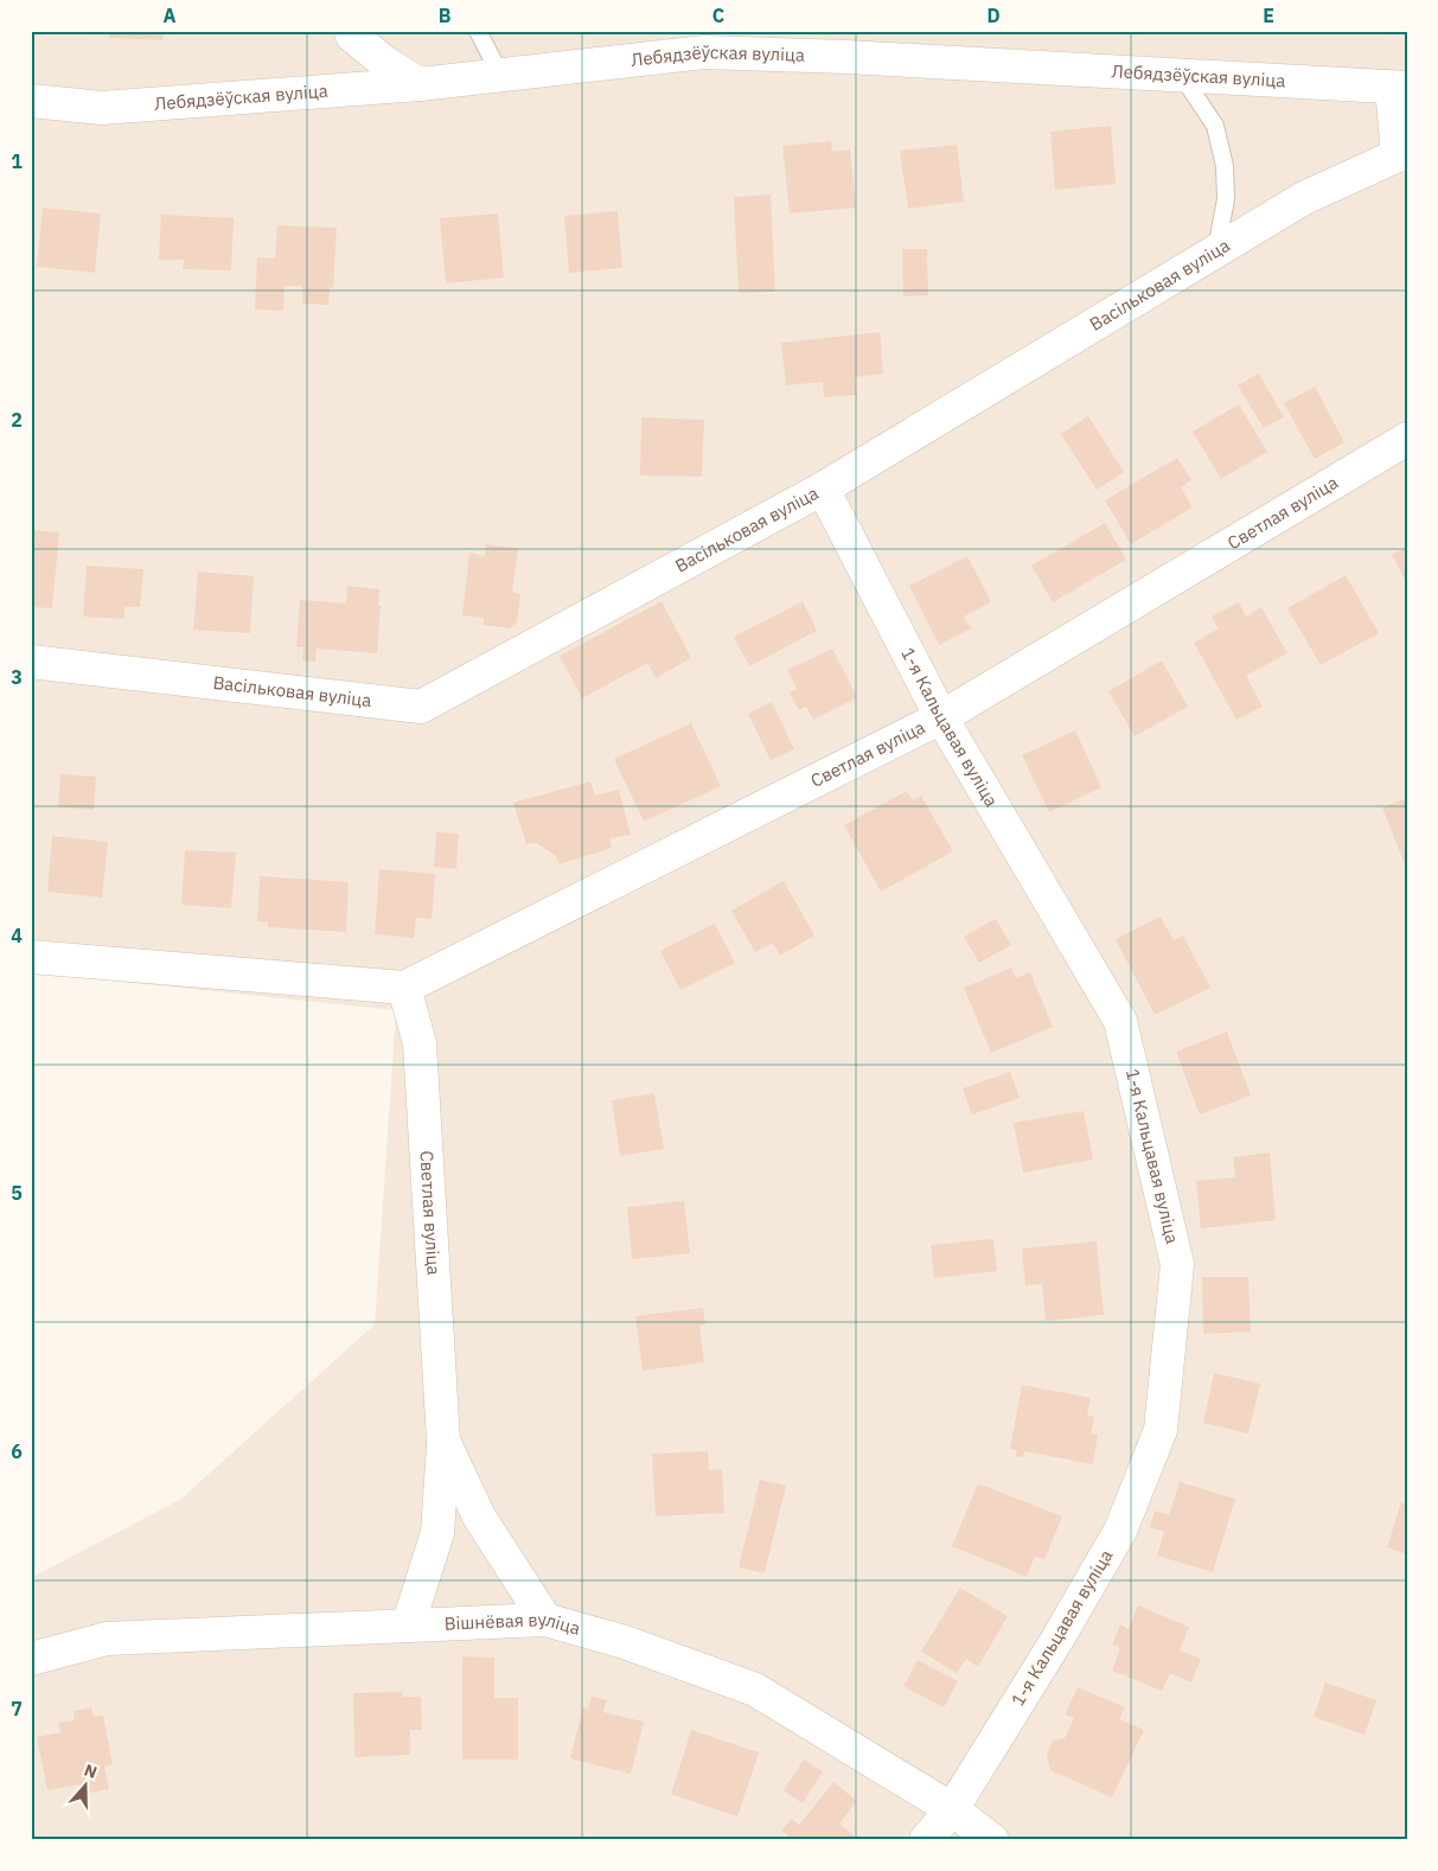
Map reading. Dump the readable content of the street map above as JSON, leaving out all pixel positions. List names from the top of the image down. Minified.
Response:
{"streets":{"street":["Лебядзёўская вуліца","Васільковая вуліца","Светлая вуліца","1-я Кальцавая вуліца","Вішнёвая вуліца"]},"crossings":[["Васільковая вуліца","1-я Кальцавая вуліца"],["Светлая вуліца","1-я Кальцавая вуліца"],["Светлая вуліца","Вішнёвая вуліца"],["1-я Кальцавая вуліца","Вішнёвая вуліца"]],"north":"top","grid":{"columns":["A","B","C","D","E"],"rows":["1","2","3","4","5","6","7"]}}
